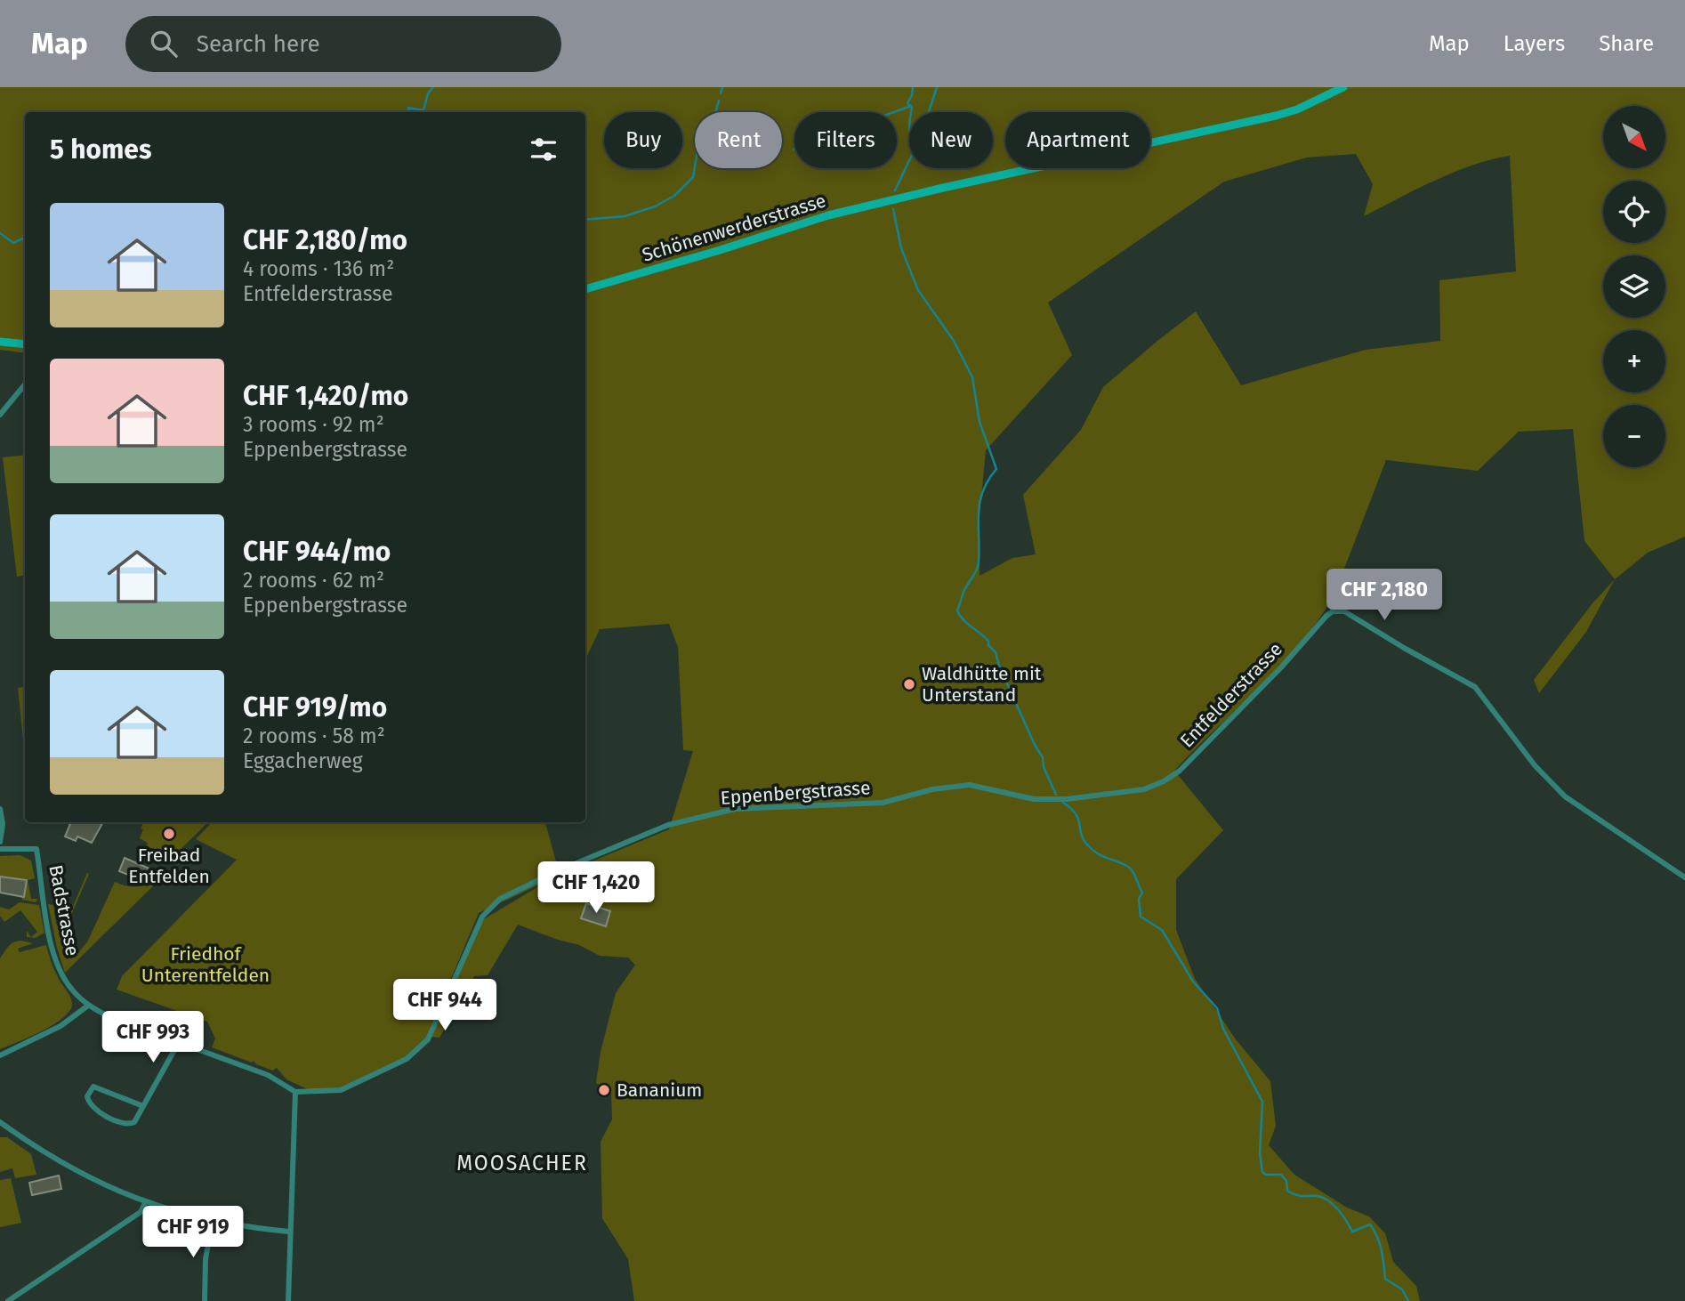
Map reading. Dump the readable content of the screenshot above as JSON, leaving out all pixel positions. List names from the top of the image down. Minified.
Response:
{"streets":{"street":["Schönenwerderstrasse","Entfelderstrasse","Eppenbergstrasse","Badstrasse"]},"crossings":[["Entfelderstrasse","Eppenbergstrasse"]],"districts":["MOOSACHER"],"parks":["Friedhof Unterentfelden"],"places":["Waldhütte mit Unterstand","Freibad Entfelden","Bananium"],"north":"bottom right","page":{"header":"Map","search":"Search here","nav":["Map","Layers","Share"],"map_buttons":["+","−"],"chip":["Buy","Rent","Filters","New","Apartment"],"heading":"5 homes","list":[{"name":"CHF 2,180/mo","note":"4 rooms · 136 m² · Entfelderstrasse"},{"name":"CHF 1,420/mo","note":"3 rooms · 92 m² · Eppenbergstrasse"},{"name":"CHF 944/mo","note":"2 rooms · 62 m² · Eppenbergstrasse"},{"name":"CHF 919/mo","note":"2 rooms · 58 m² · Eggacherweg"}],"price":["CHF 2,180","CHF 1,420","CHF 944","CHF 993","CHF 919"]}}
